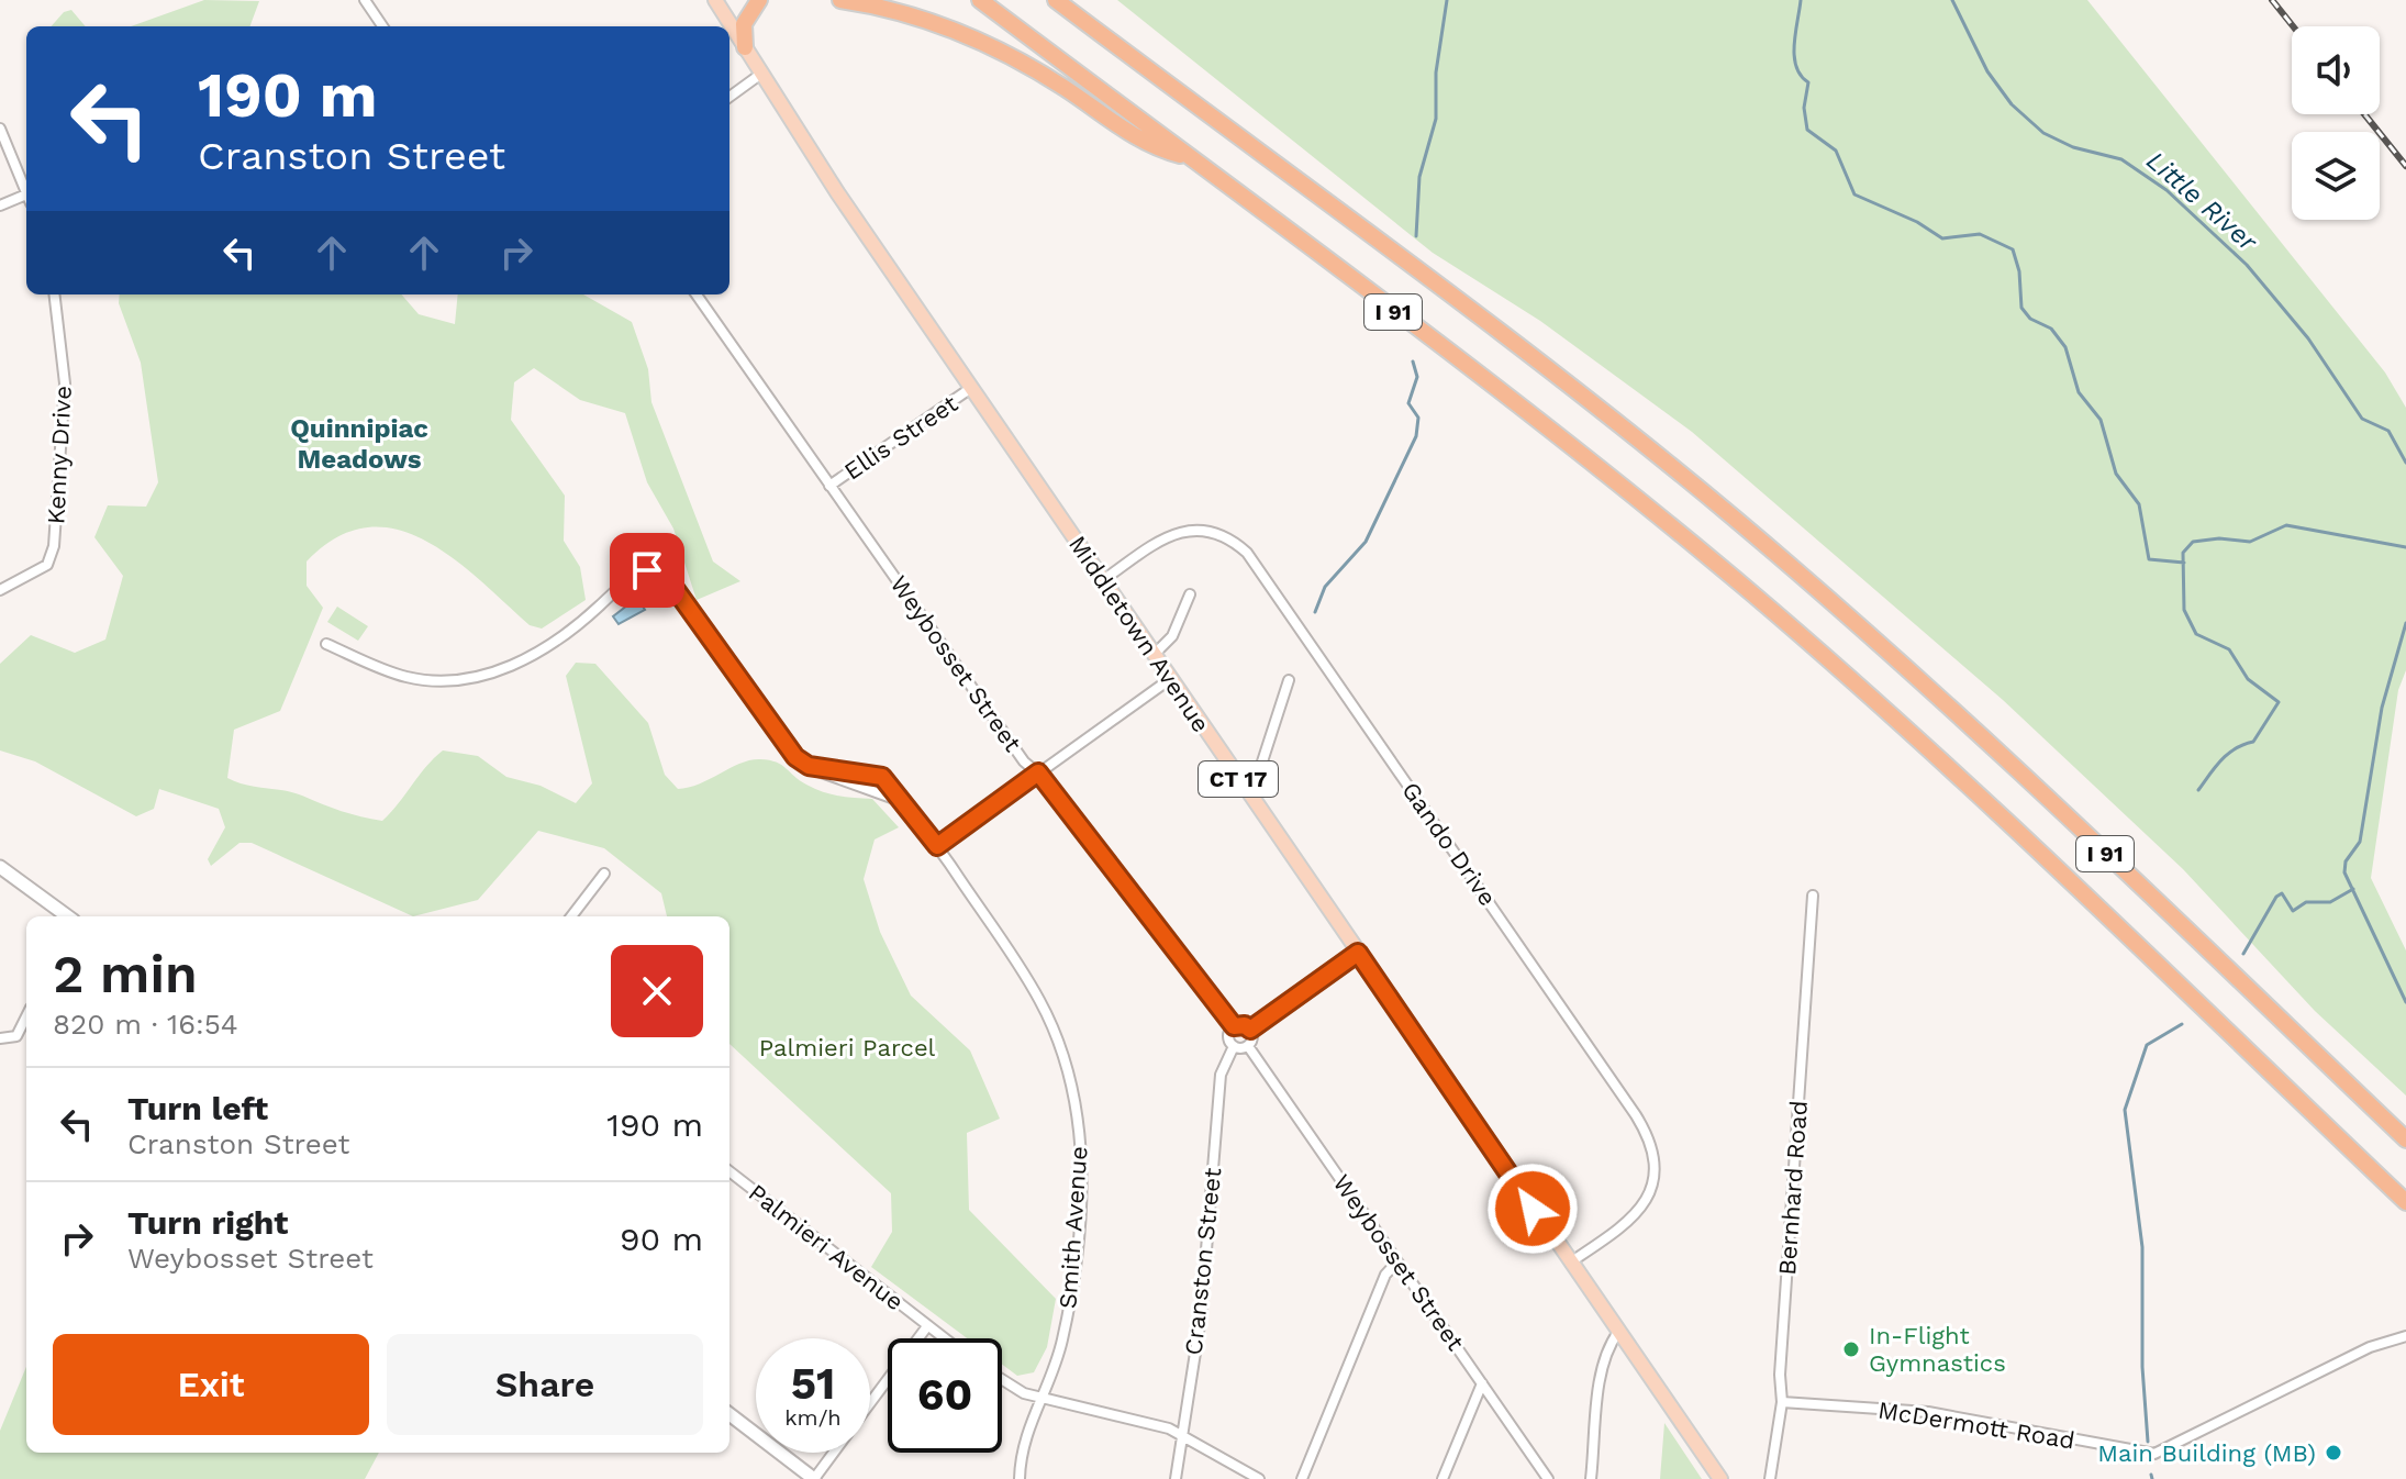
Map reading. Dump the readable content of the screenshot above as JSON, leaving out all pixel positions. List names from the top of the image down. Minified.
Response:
{"streets":{"highway":["I 91"],"main road":["Middletown Avenue","CT 17"],"street":["Ellis Street","Kenny Drive","Weybosset Street","Gando Drive","Bernhard Road","Smith Avenue","Palmieri Avenue","Cranston Street","McDermott Road"]},"crossings":[["Ellis Street","Middletown Avenue"],["Ellis Street","Weybosset Street"],["Middletown Avenue","Gando Drive"],["Weybosset Street","Cranston Street"],["Bernhard Road","McDermott Road"]],"districts":["Quinnipiac Meadows"],"water":["Little River"],"parks":["Palmieri Parcel"],"places":["In-Flight Gymnastics","Main Building (MB)"],"page":{"turn":["190 m","Cranston Street"],"heading":["2 min","820 m · 16:54"],"list":[{"name":"Turn left","note":"Cranston Street","value":"190 m"},{"name":"Turn right","note":"Weybosset Street","value":"90 m"}],"buttons":["Exit","Share"],"speed":"51 km/h","limit":"60"}}
